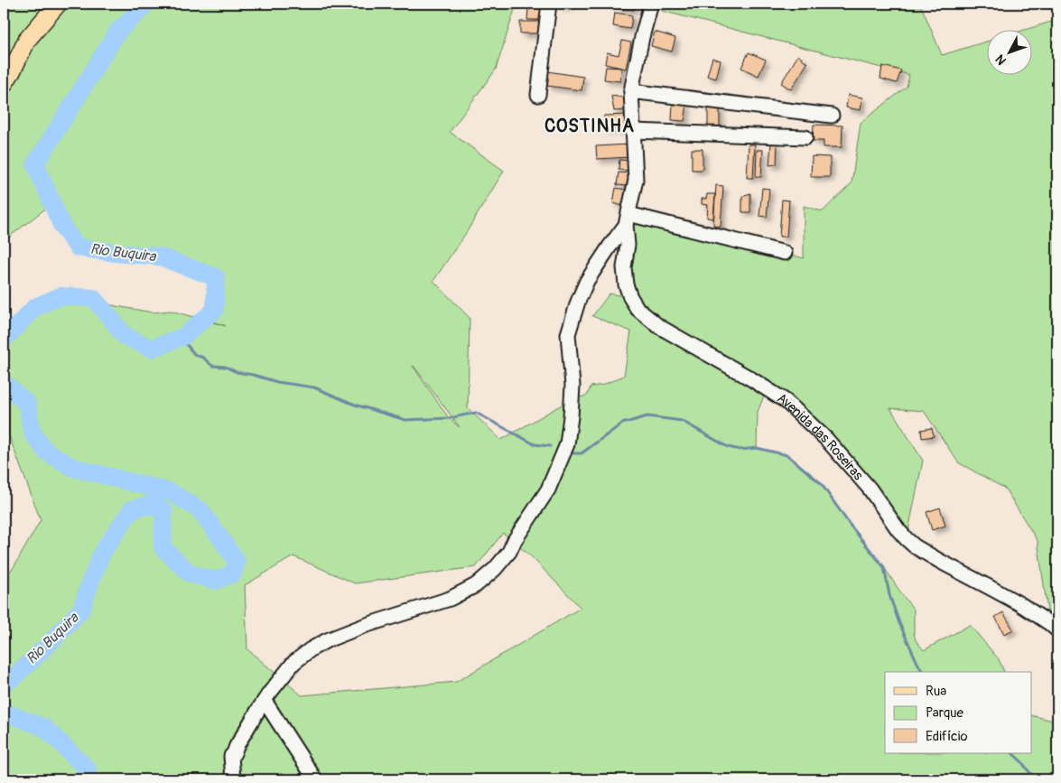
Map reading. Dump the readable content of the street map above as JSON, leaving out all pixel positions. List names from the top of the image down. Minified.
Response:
{"streets":{"street":["Avenida das Roseiras"]},"districts":["COSTINHA"],"water":["Rio Buquira"],"legend":["Rua","Parque","Edifício"],"north":"bottom left"}
